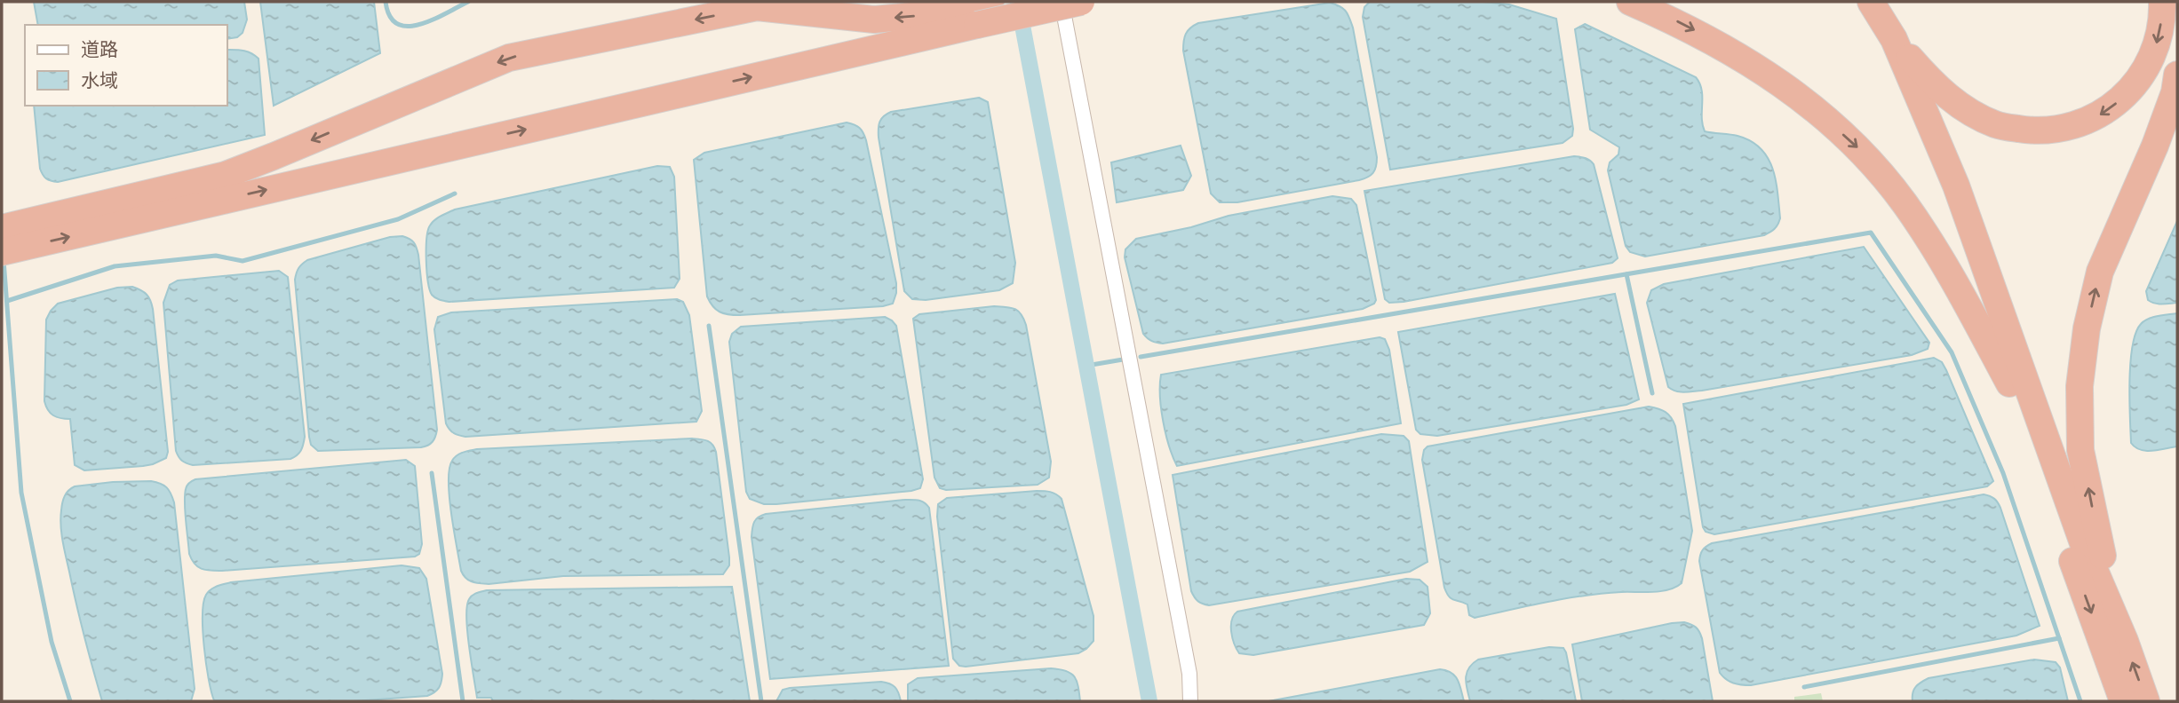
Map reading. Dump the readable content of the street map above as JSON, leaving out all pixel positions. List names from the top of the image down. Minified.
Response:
{"legend":["道路","水域"]}
